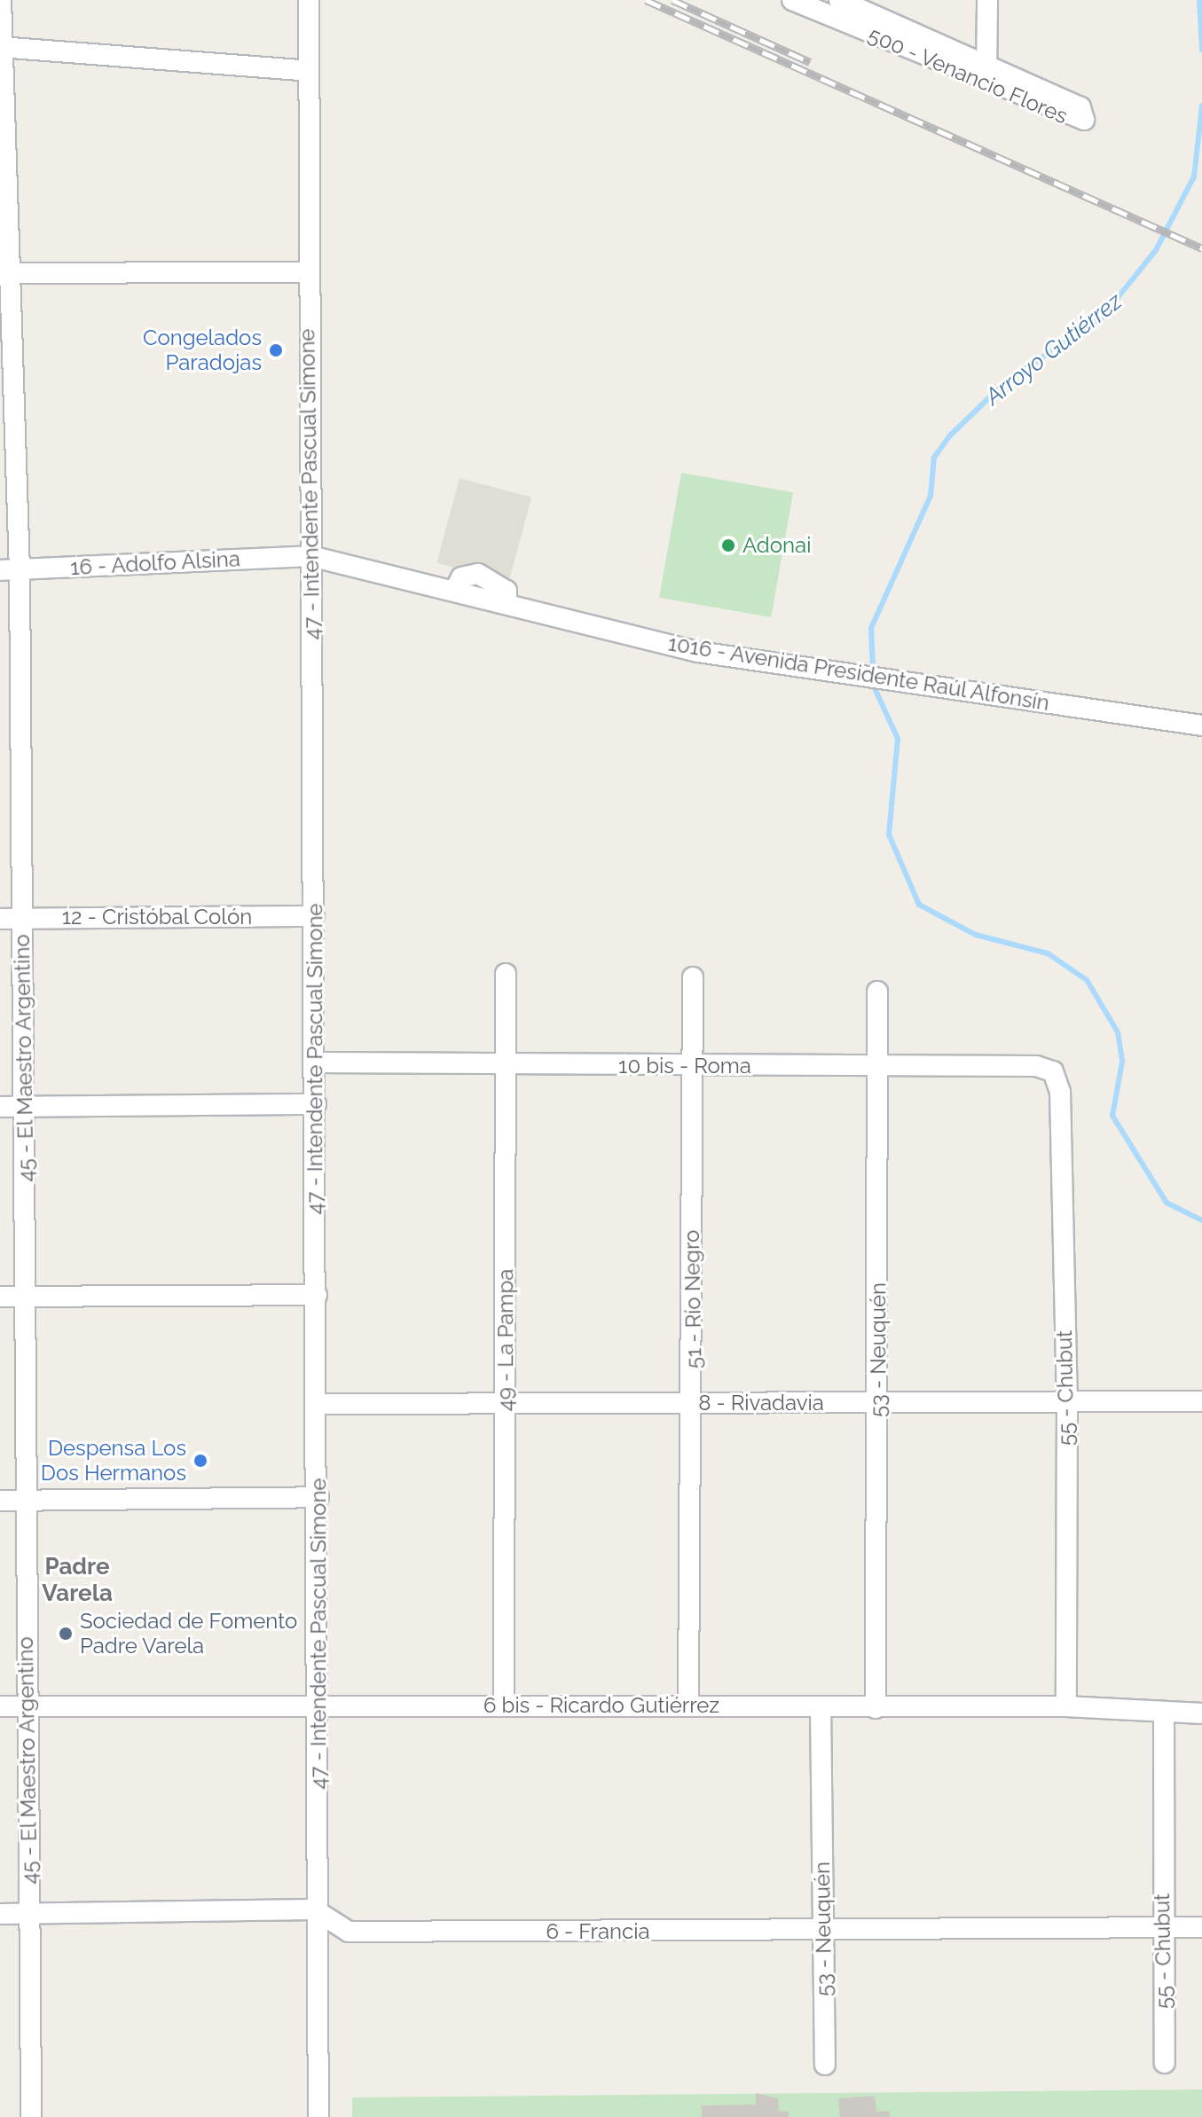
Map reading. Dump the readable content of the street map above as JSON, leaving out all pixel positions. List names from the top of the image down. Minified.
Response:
{"streets":{"street":["500 - Venancio Flores","47 - Intendente Pascual Simone","16 - Adolfo Alsina","1016 - Avenida Presidente Raúl Alfonsín","12 - Cristóbal Colón","45 - El Maestro Argentino","10 bis - Roma","51 - Río Negro","49 - La Pampa","53 - Neuquén","55 - Chubut","8 - Rivadavia","6 bis - Ricardo Gutiérrez","6 - Francia"]},"crossings":[["47 - Intendente Pascual Simone","16 - Adolfo Alsina"],["47 - Intendente Pascual Simone","1016 - Avenida Presidente Raúl Alfonsín"],["47 - Intendente Pascual Simone","12 - Cristóbal Colón"],["47 - Intendente Pascual Simone","10 bis - Roma"],["47 - Intendente Pascual Simone","8 - Rivadavia"],["47 - Intendente Pascual Simone","6 bis - Ricardo Gutiérrez"],["47 - Intendente Pascual Simone","6 - Francia"],["16 - Adolfo Alsina","1016 - Avenida Presidente Raúl Alfonsín"],["16 - Adolfo Alsina","45 - El Maestro Argentino"],["12 - Cristóbal Colón","45 - El Maestro Argentino"],["45 - El Maestro Argentino","6 bis - Ricardo Gutiérrez"],["10 bis - Roma","51 - Río Negro"],["10 bis - Roma","49 - La Pampa"],["10 bis - Roma","53 - Neuquén"],["10 bis - Roma","55 - Chubut"],["51 - Río Negro","8 - Rivadavia"],["51 - Río Negro","6 bis - Ricardo Gutiérrez"],["49 - La Pampa","8 - Rivadavia"],["49 - La Pampa","6 bis - Ricardo Gutiérrez"],["53 - Neuquén","8 - Rivadavia"],["53 - Neuquén","6 bis - Ricardo Gutiérrez"],["53 - Neuquén","6 - Francia"],["55 - Chubut","8 - Rivadavia"],["55 - Chubut","6 bis - Ricardo Gutiérrez"],["55 - Chubut","6 - Francia"]],"districts":["Padre Varela"],"water":["Arroyo Gutiérrez"],"places":["Congelados Paradojas","Adonai","Despensa Los Dos Hermanos","Sociedad de Fomento Padre Varela"]}
